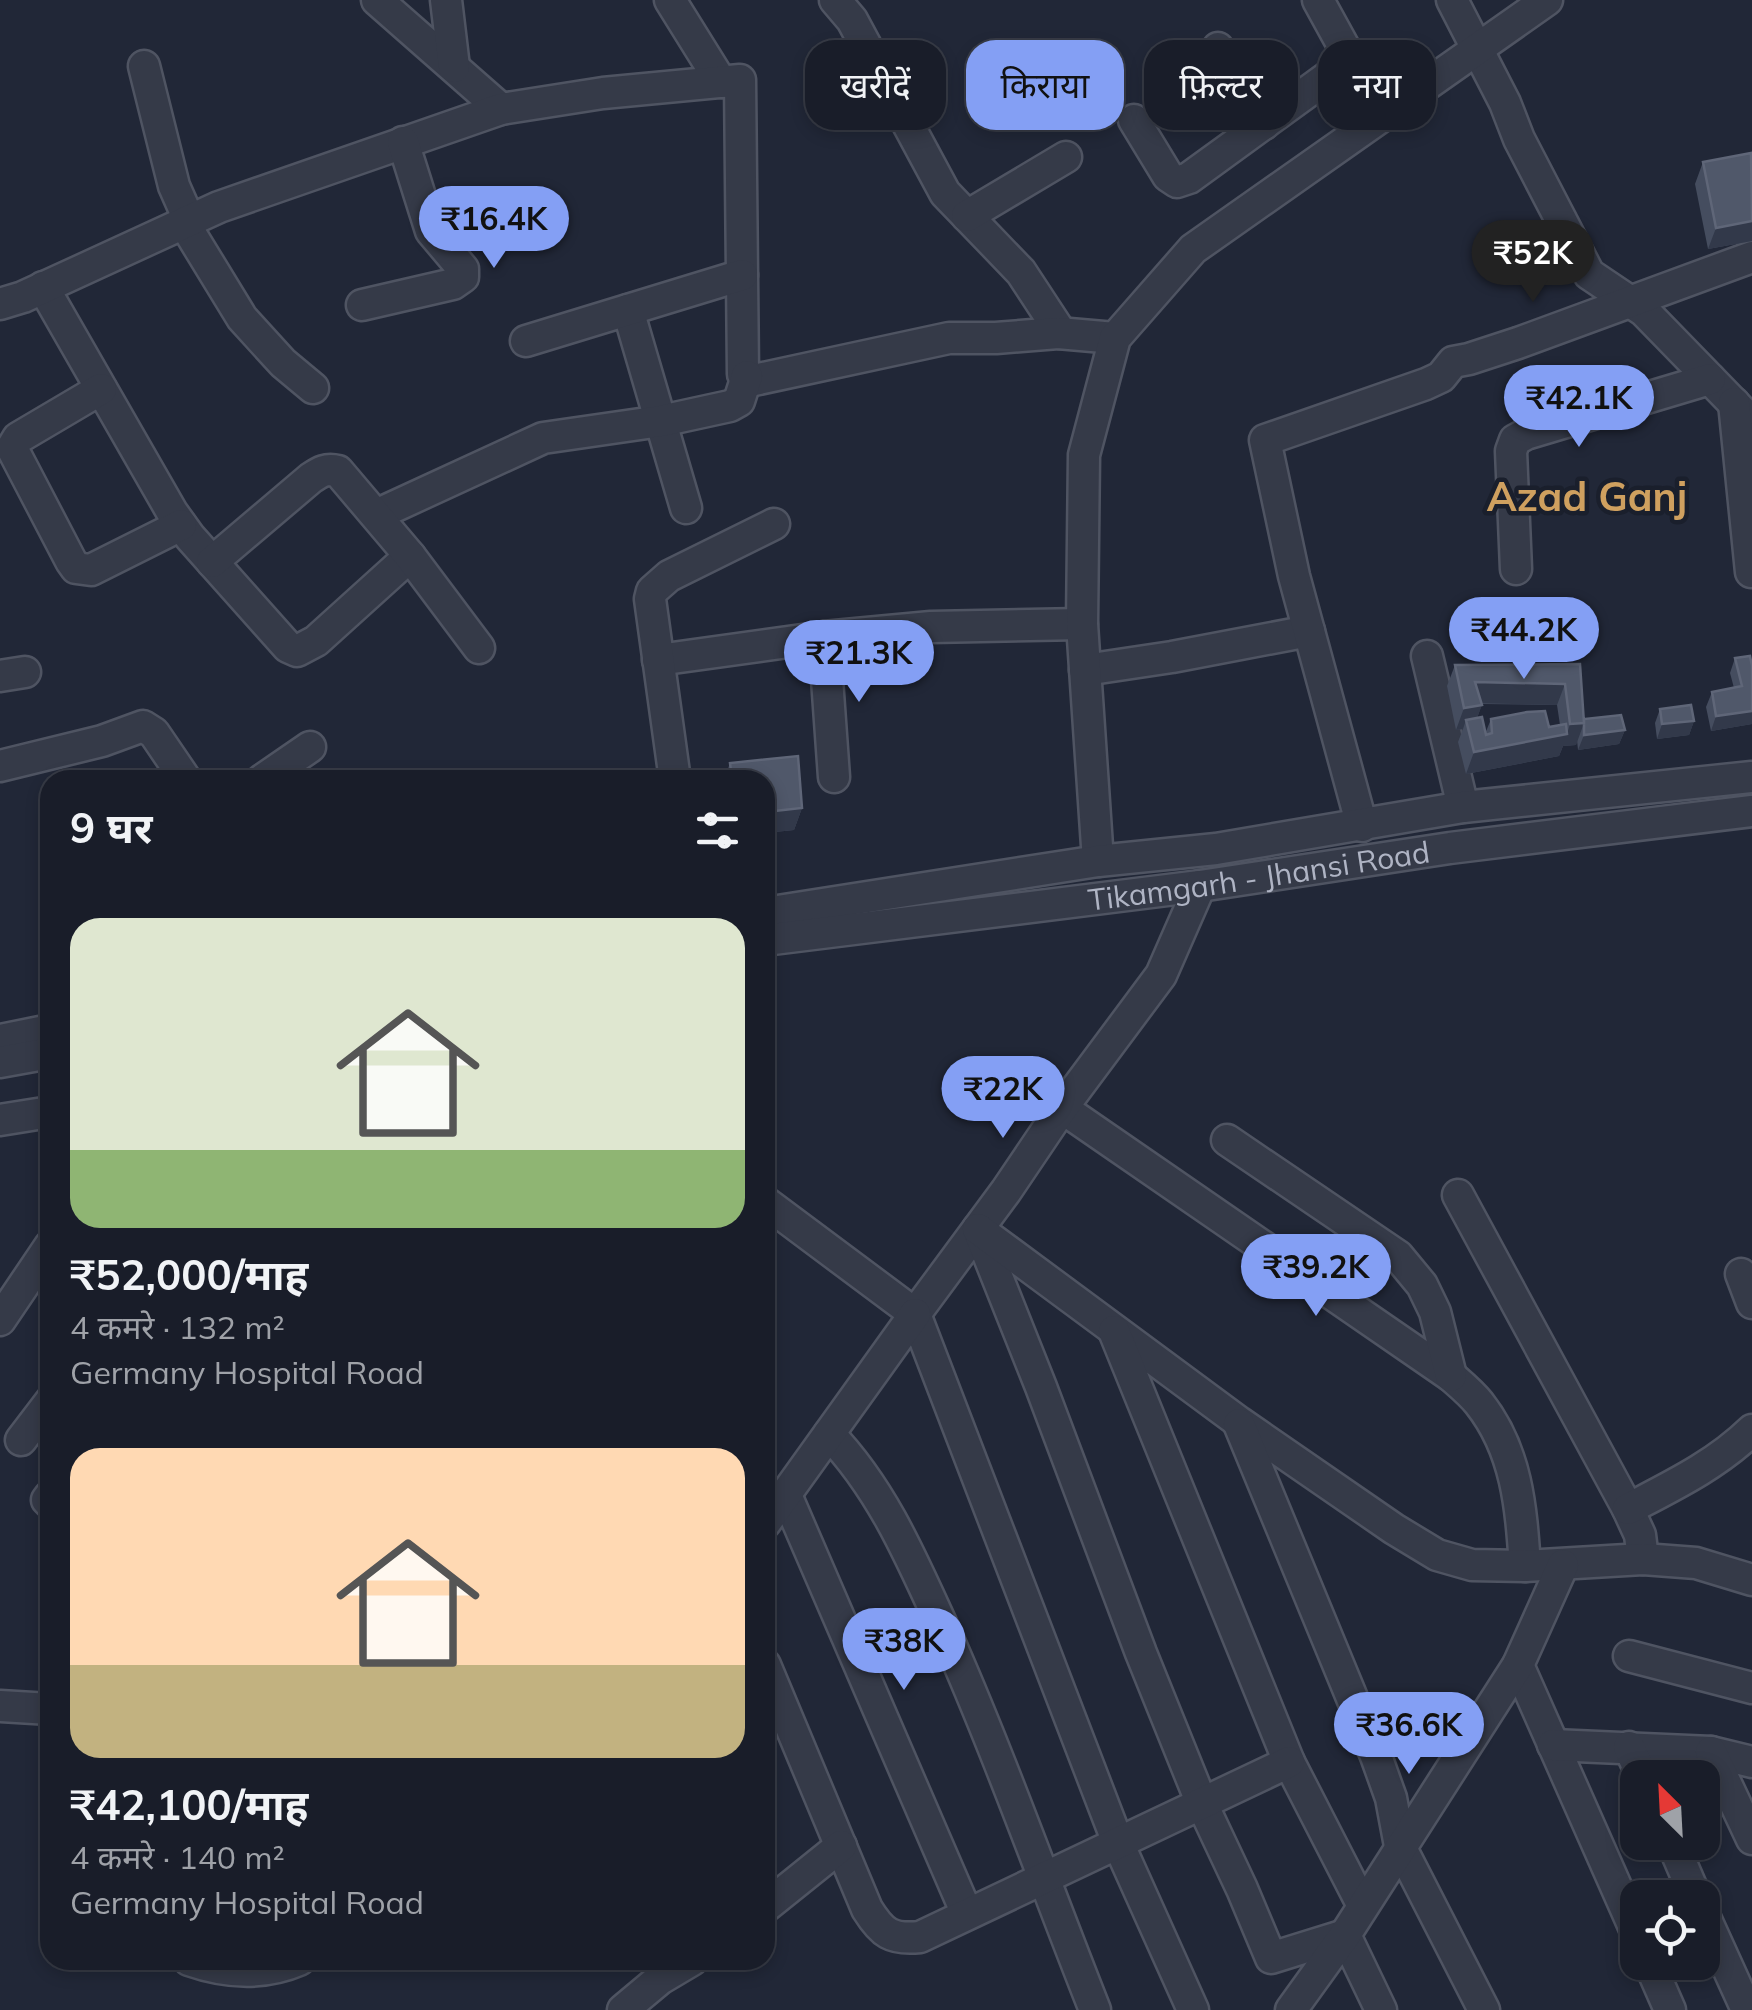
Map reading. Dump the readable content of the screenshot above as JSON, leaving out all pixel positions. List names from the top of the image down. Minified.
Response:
{"streets":{"street":["Tikamgarh - Jhansi Road"]},"districts":["Azad Ganj"],"north":"top left","page":{"chip":["खरीदें","किराया","फ़िल्टर","नया"],"price":["₹16.4K","₹52K","₹42.1K","₹44.2K","₹21.3K","₹22K","₹39.2K","₹38K","₹36.6K"],"heading":"9 घर","list":[{"name":"₹52,000/माह","note":"4 कमरे · 132 m² · Germany Hospital Road"},{"name":"₹42,100/माह","note":"4 कमरे · 140 m² · Germany Hospital Road"}]}}
